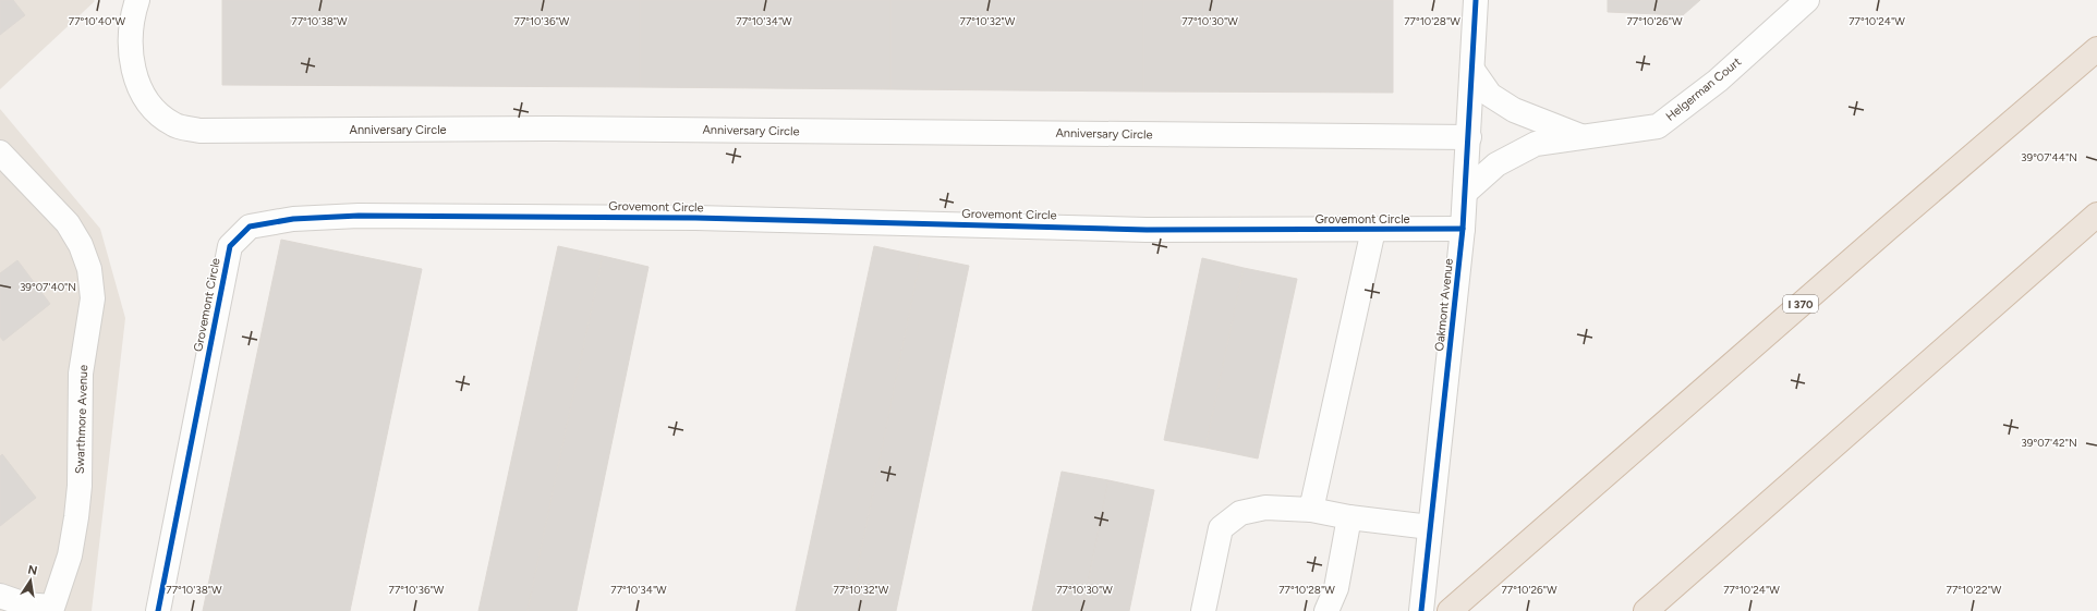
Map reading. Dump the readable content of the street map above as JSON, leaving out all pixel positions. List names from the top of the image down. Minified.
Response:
{"streets":{"highway":["I 370"],"street":["Helgerman Court","Anniversary Circle","Grovemont Circle","Oakmont Avenue","Swarthmore Avenue"]},"crossings":[["Helgerman Court","Oakmont Avenue"],["Anniversary Circle","Oakmont Avenue"],["Grovemont Circle","Oakmont Avenue"]],"north":"top","coordinates":["77°10'40\"W","77°10'38\"W","77°10'36\"W","77°10'34\"W","77°10'32\"W","77°10'30\"W","77°10'28\"W","77°10'26\"W","77°10'24\"W","39°07'44\"N","39°07'40\"N","39°07'42\"N","77°10'22\"W"]}
